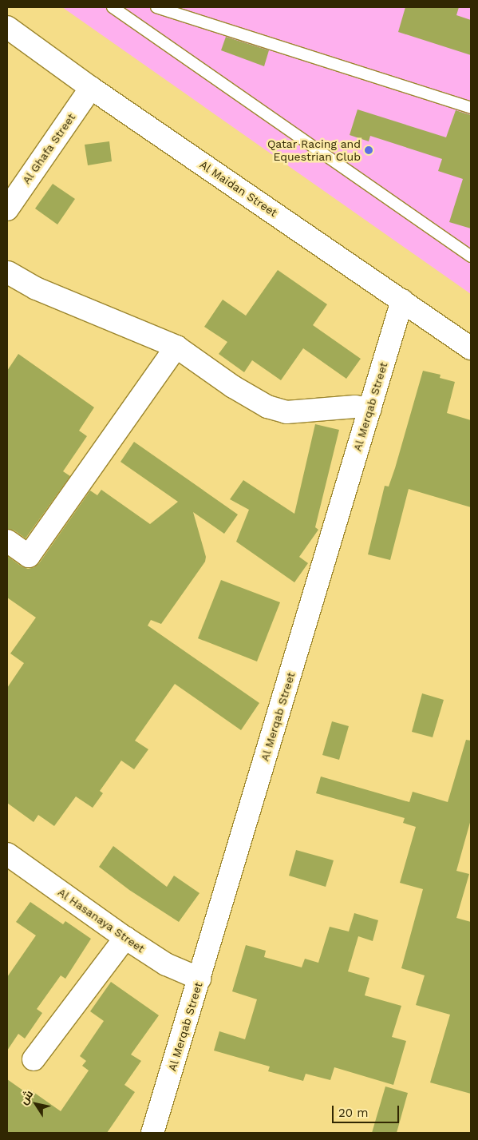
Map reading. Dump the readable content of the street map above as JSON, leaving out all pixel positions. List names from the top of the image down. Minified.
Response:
{"streets":{"street":["Al Ghafa Street","Al Maidan Street","Al Merqab Street","Al Hasanaya Street"]},"crossings":[["Al Ghafa Street","Al Maidan Street"],["Al Maidan Street","Al Merqab Street"],["Al Merqab Street","Al Hasanaya Street"]],"places":["Qatar Racing and Equestrian Club"],"scale_bar":"20 m","north":"top left"}
